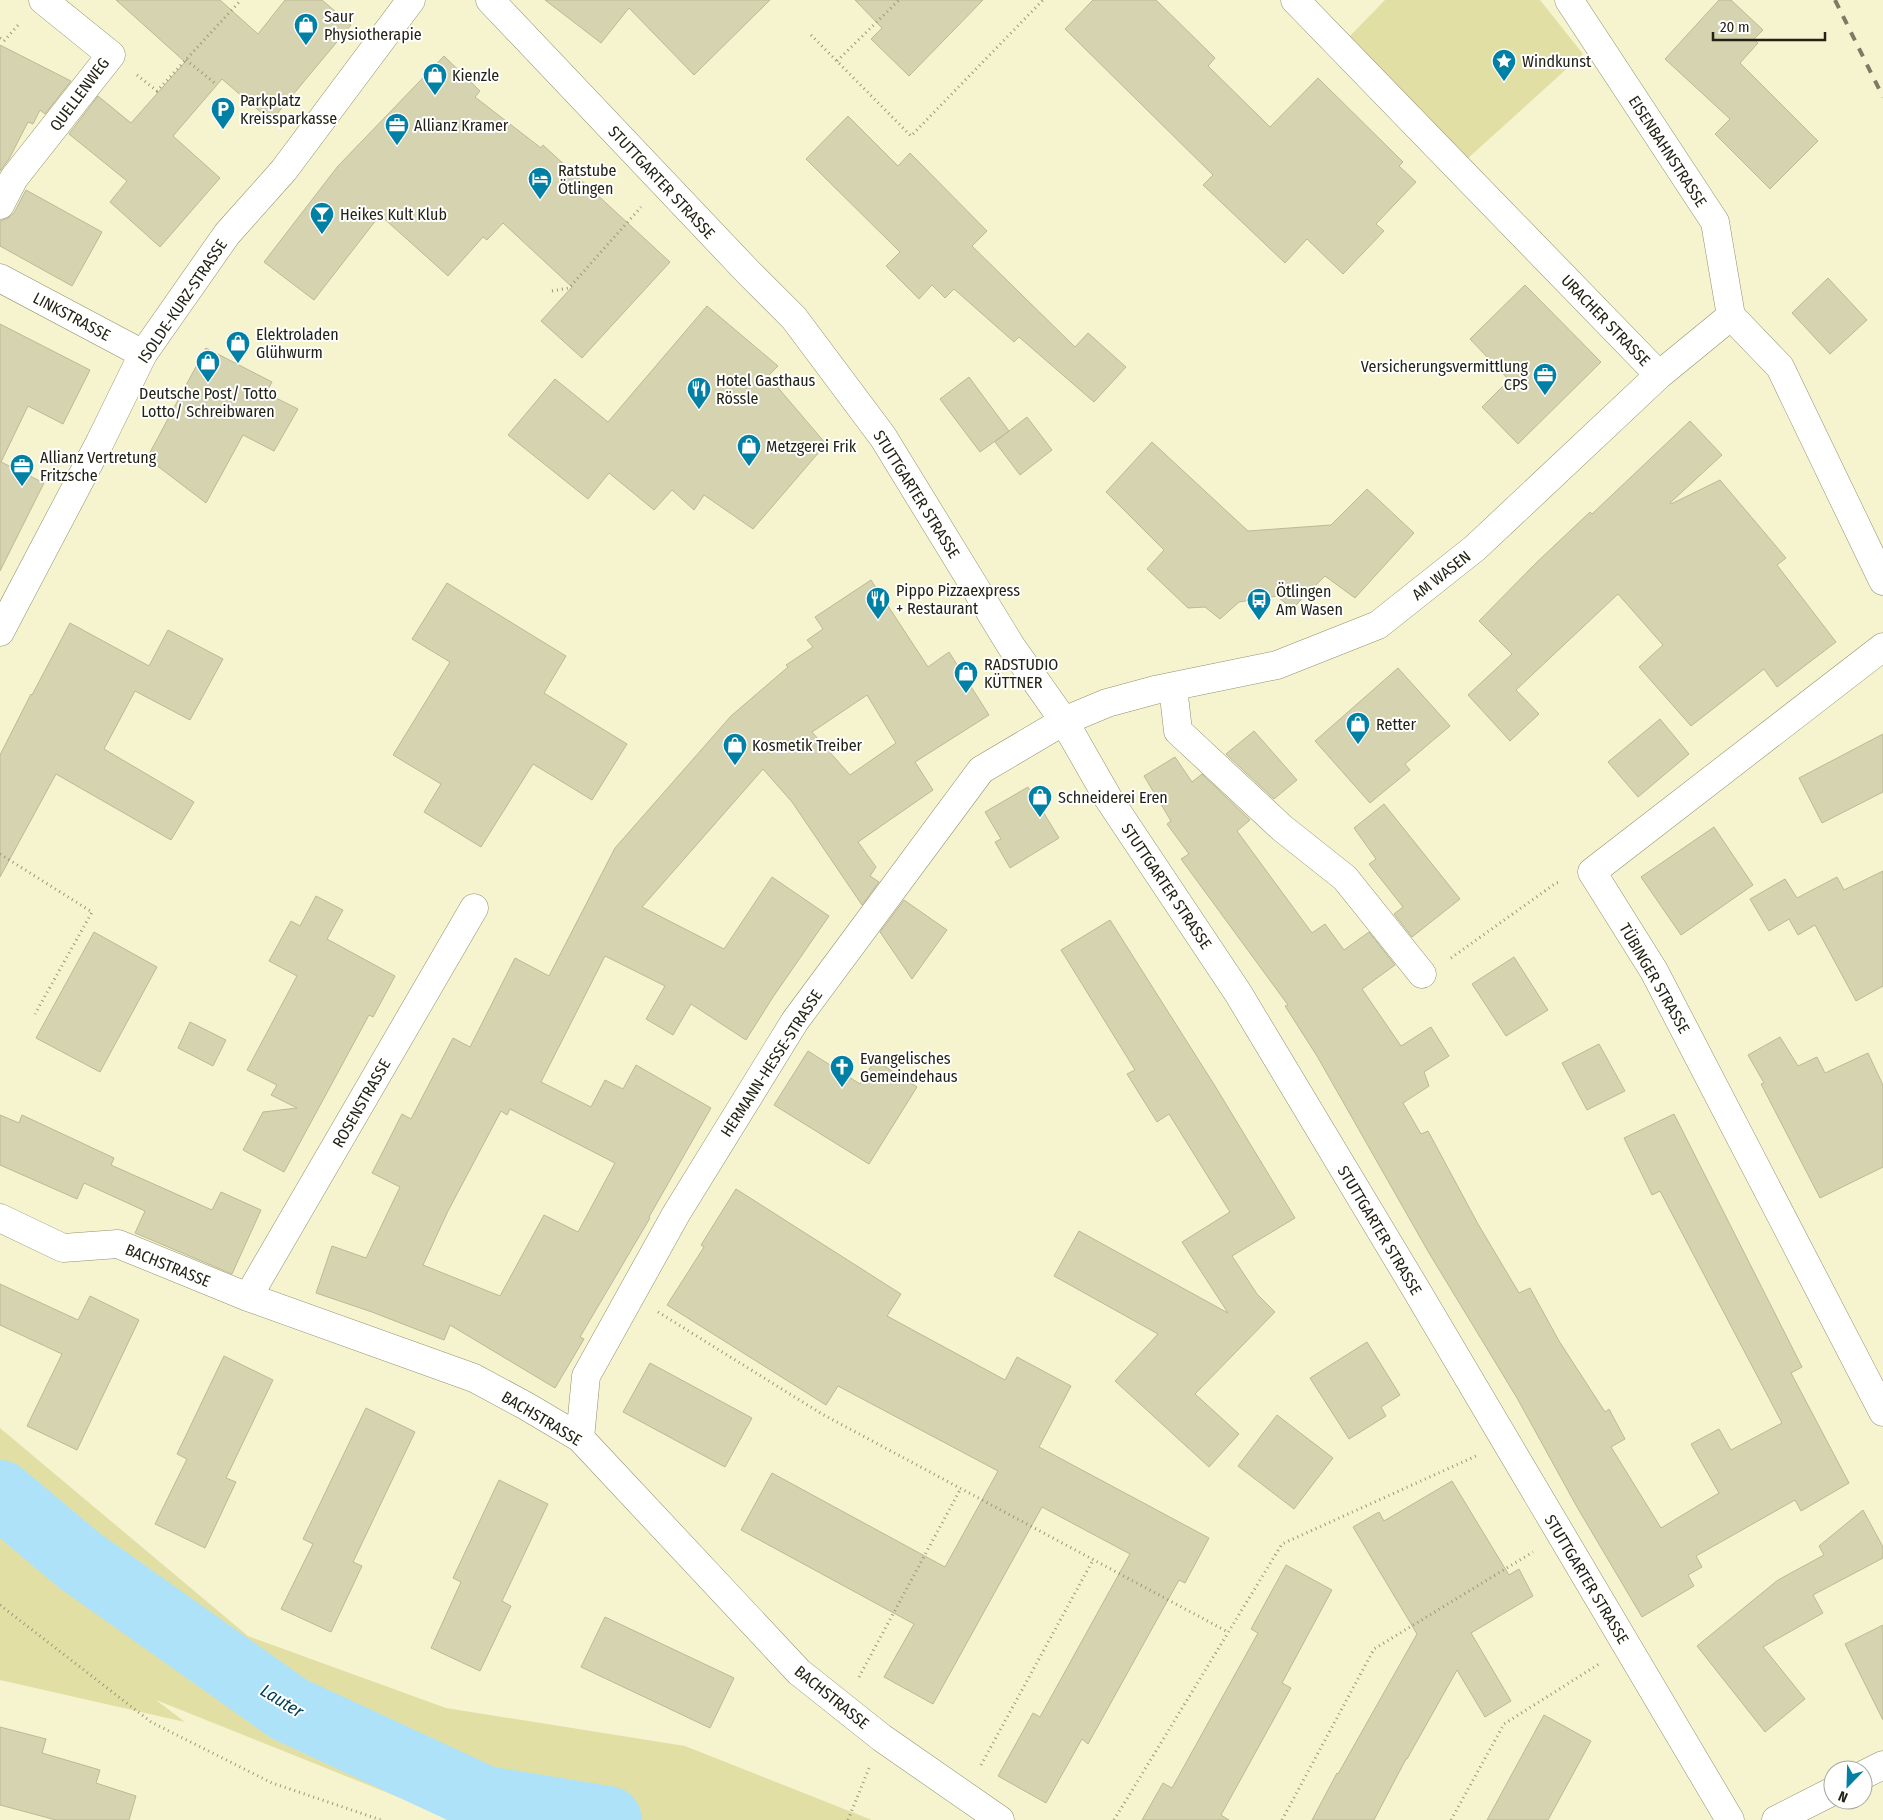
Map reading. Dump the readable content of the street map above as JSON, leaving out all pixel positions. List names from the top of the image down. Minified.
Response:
{"streets":{"street":["QUELLENWEG","EISENBAHNSTRASSE","STUTTGARTER STRASSE","ISOLDE-KURZ-STRASSE","LINKSTRASSE","URACHER STRASSE","AM WASEN","TÜBINGER STRASSE","HERMANN-HESSE-STRASSE","ROSENSTRASSE","BACHSTRASSE"]},"crossings":[["EISENBAHNSTRASSE","URACHER STRASSE"],["STUTTGARTER STRASSE","AM WASEN"],["STUTTGARTER STRASSE","HERMANN-HESSE-STRASSE"],["ISOLDE-KURZ-STRASSE","LINKSTRASSE"],["URACHER STRASSE","AM WASEN"],["AM WASEN","HERMANN-HESSE-STRASSE"],["HERMANN-HESSE-STRASSE","BACHSTRASSE"],["ROSENSTRASSE","BACHSTRASSE"]],"water":["Lauter"],"places":{"shop":["Saur Physiotherapie","Kienzle","Elektroladen Glühwurm","Deutsche Post/ Totto Lotto/ Schreibwaren","Metzgerei Frik","RADSTUDIO KÜTTNER","Retter","Kosmetik Treiber","Schneiderei Eren"],"place":["Windkunst"],"parking":["Parkplatz Kreissparkasse"],"office":["Allianz Kramer","Versicherungsvermittlung CPS","Allianz Vertretung Fritzsche"],"hotel":["Ratstube Ötlingen"],"bar":["Heikes Kult Klub"],"restaurant":["Hotel Gasthaus Rössle","Pippo Pizzaexpress + Restaurant"],"bus stop":["Ötlingen Am Wasen"],"church":["Evangelisches Gemeindehaus"]},"scale_bar":"20 m","north":"bottom left"}
